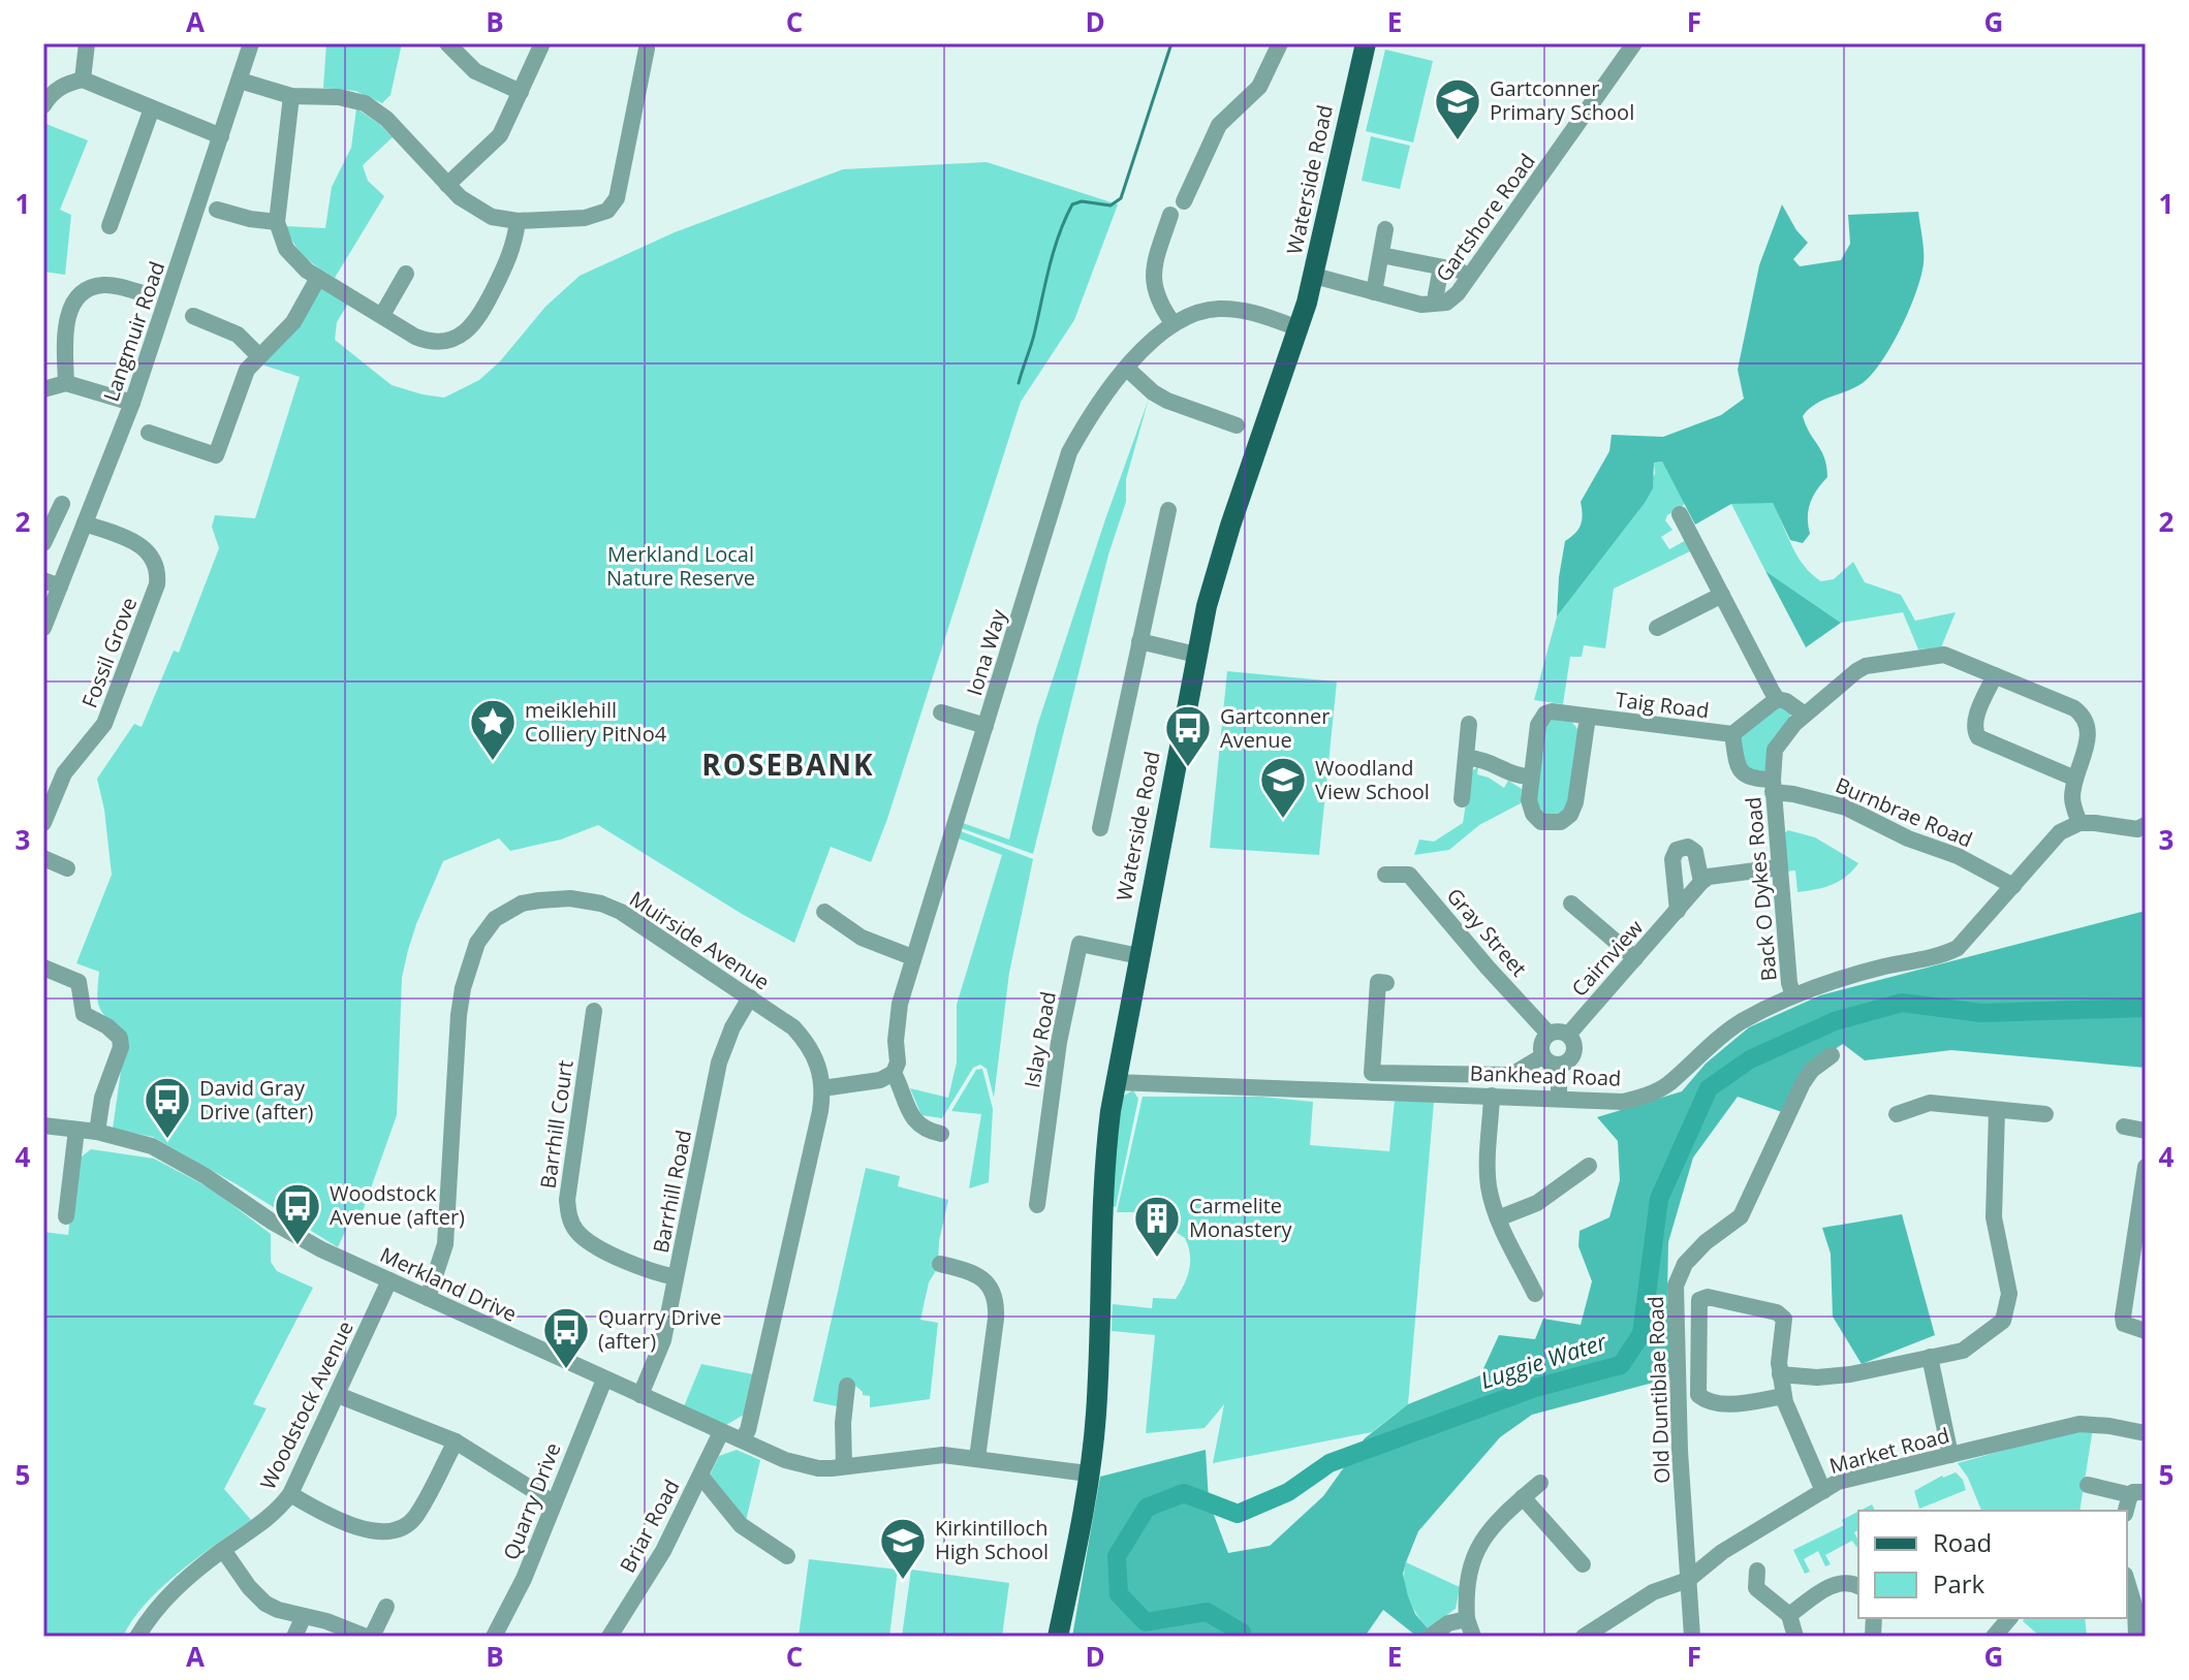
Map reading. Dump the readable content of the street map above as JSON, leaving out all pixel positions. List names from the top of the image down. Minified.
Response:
{"streets":{"main road":["Waterside Road"],"street":["Gartshore Road","Langmuir Road","Fossil Grove","Iona Way","Taig Road","Burnbrae Road","Back O Dykes Road","Gray Street","Muirside Avenue","Cairnview","Islay Road","Bankhead Road","Barrhill Court","Barrhill Road","Merkland Drive","Old Duntiblae Road","Woodstock Avenue","Market Road","Quarry Drive","Briar Road"]},"crossings":[["Waterside Road","Gartshore Road"],["Waterside Road","Iona Way"],["Waterside Road","Islay Road"],["Waterside Road","Bankhead Road"],["Waterside Road","Merkland Drive"],["Langmuir Road","Fossil Grove"],["Taig Road","Burnbrae Road"],["Taig Road","Back O Dykes Road"],["Burnbrae Road","Back O Dykes Road"],["Burnbrae Road","Bankhead Road"],["Back O Dykes Road","Bankhead Road"],["Gray Street","Cairnview"],["Muirside Avenue","Barrhill Road"],["Muirside Avenue","Merkland Drive"],["Cairnview","Bankhead Road"],["Barrhill Court","Barrhill Road"],["Barrhill Road","Merkland Drive"],["Merkland Drive","Woodstock Avenue"],["Merkland Drive","Quarry Drive"],["Merkland Drive","Briar Road"],["Old Duntiblae Road","Market Road"]],"districts":["ROSEBANK"],"water":["Luggie Water"],"parks":["Merkland Local Nature Reserve"],"places":{"school or university":["Gartconner Primary School","Woodland View School","Kirkintilloch High School"],"place":["meiklehill Colliery PitNo4"],"bus stop":["Gartconner Avenue","David Gray Drive (after)","Woodstock Avenue (after)","Quarry Drive (after)"],"building":["Carmelite Monastery"]},"legend":["Road","Park"],"grid":{"columns":["A","B","C","D","E","F","G"],"rows":["1","2","3","4","5"]}}
